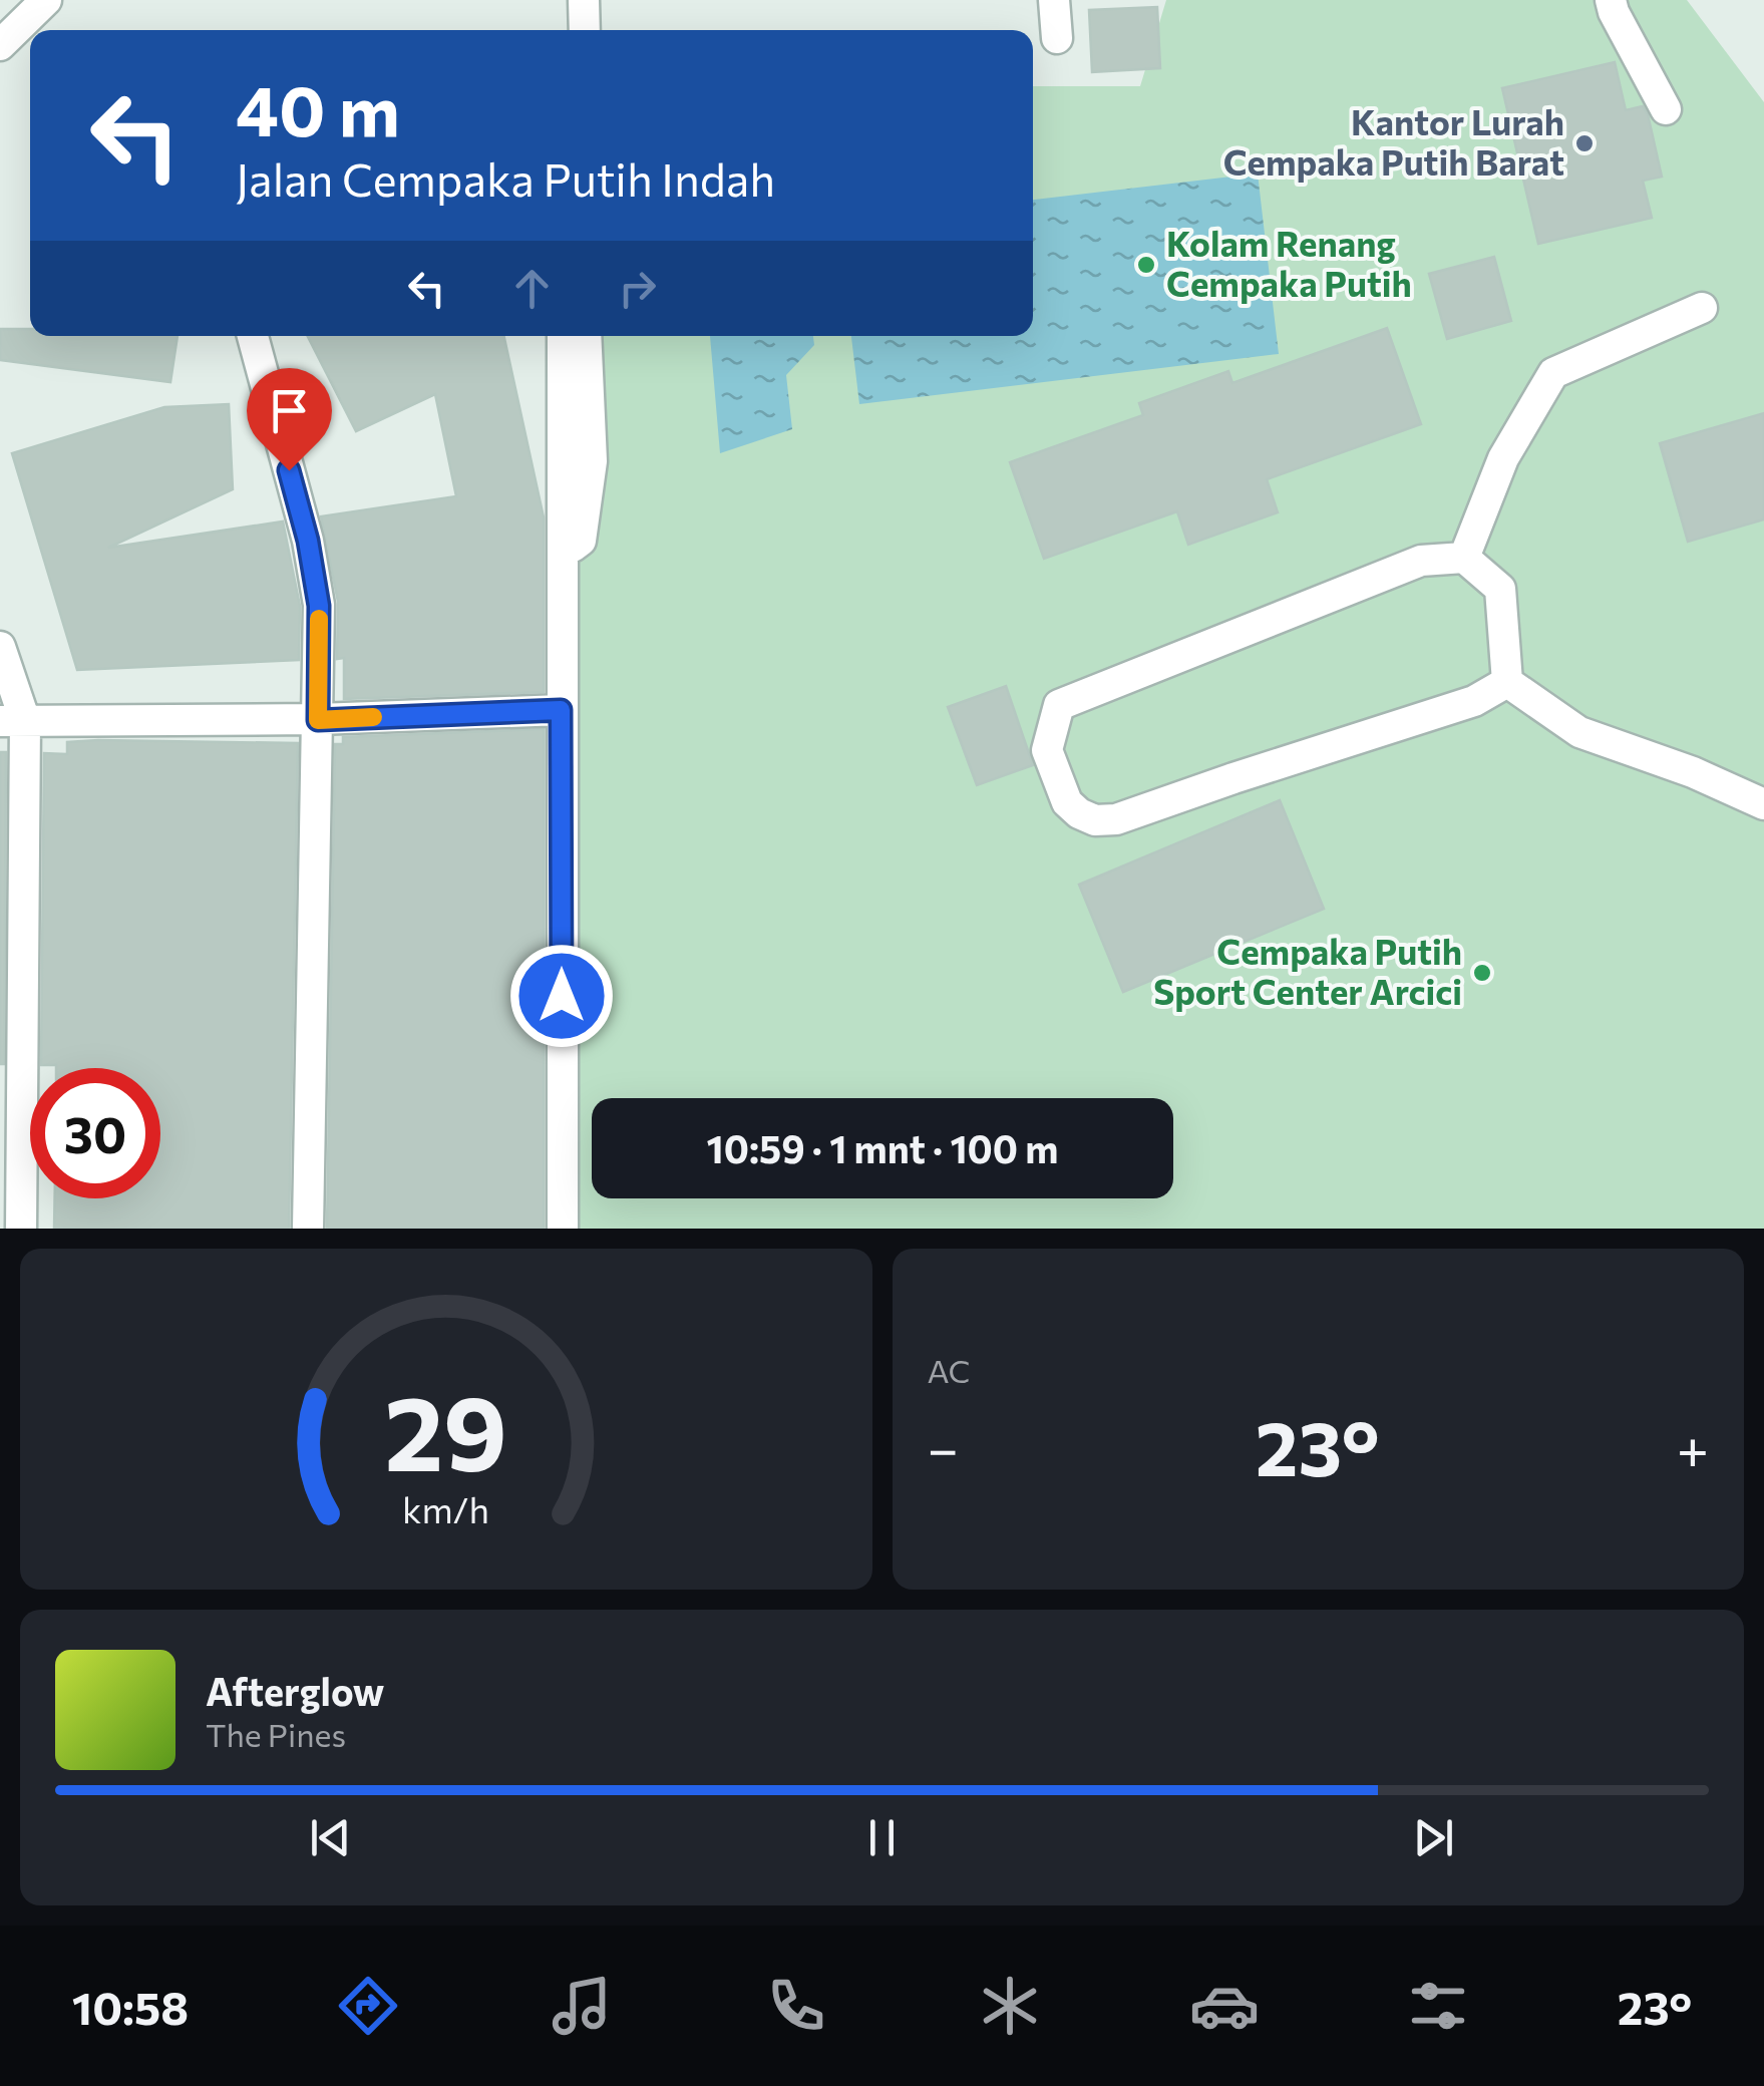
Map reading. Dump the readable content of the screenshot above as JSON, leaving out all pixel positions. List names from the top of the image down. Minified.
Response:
{"places":["Kantor Lurah Cempaka Putih Barat","Kolam Renang Cempaka Putih","Cempaka Putih Sport Center Arcici"],"page":{"turn":["40 m","Jalan Cempaka Putih Indah"],"limit":"30","trip":"10:59 · 1 mnt · 100 m","tile":"AC","heat":["−","23°","+"],"song":["Afterglow","The Pines"],"tabs":["10:58","23°"],"gauge":["29","km/h"]}}
